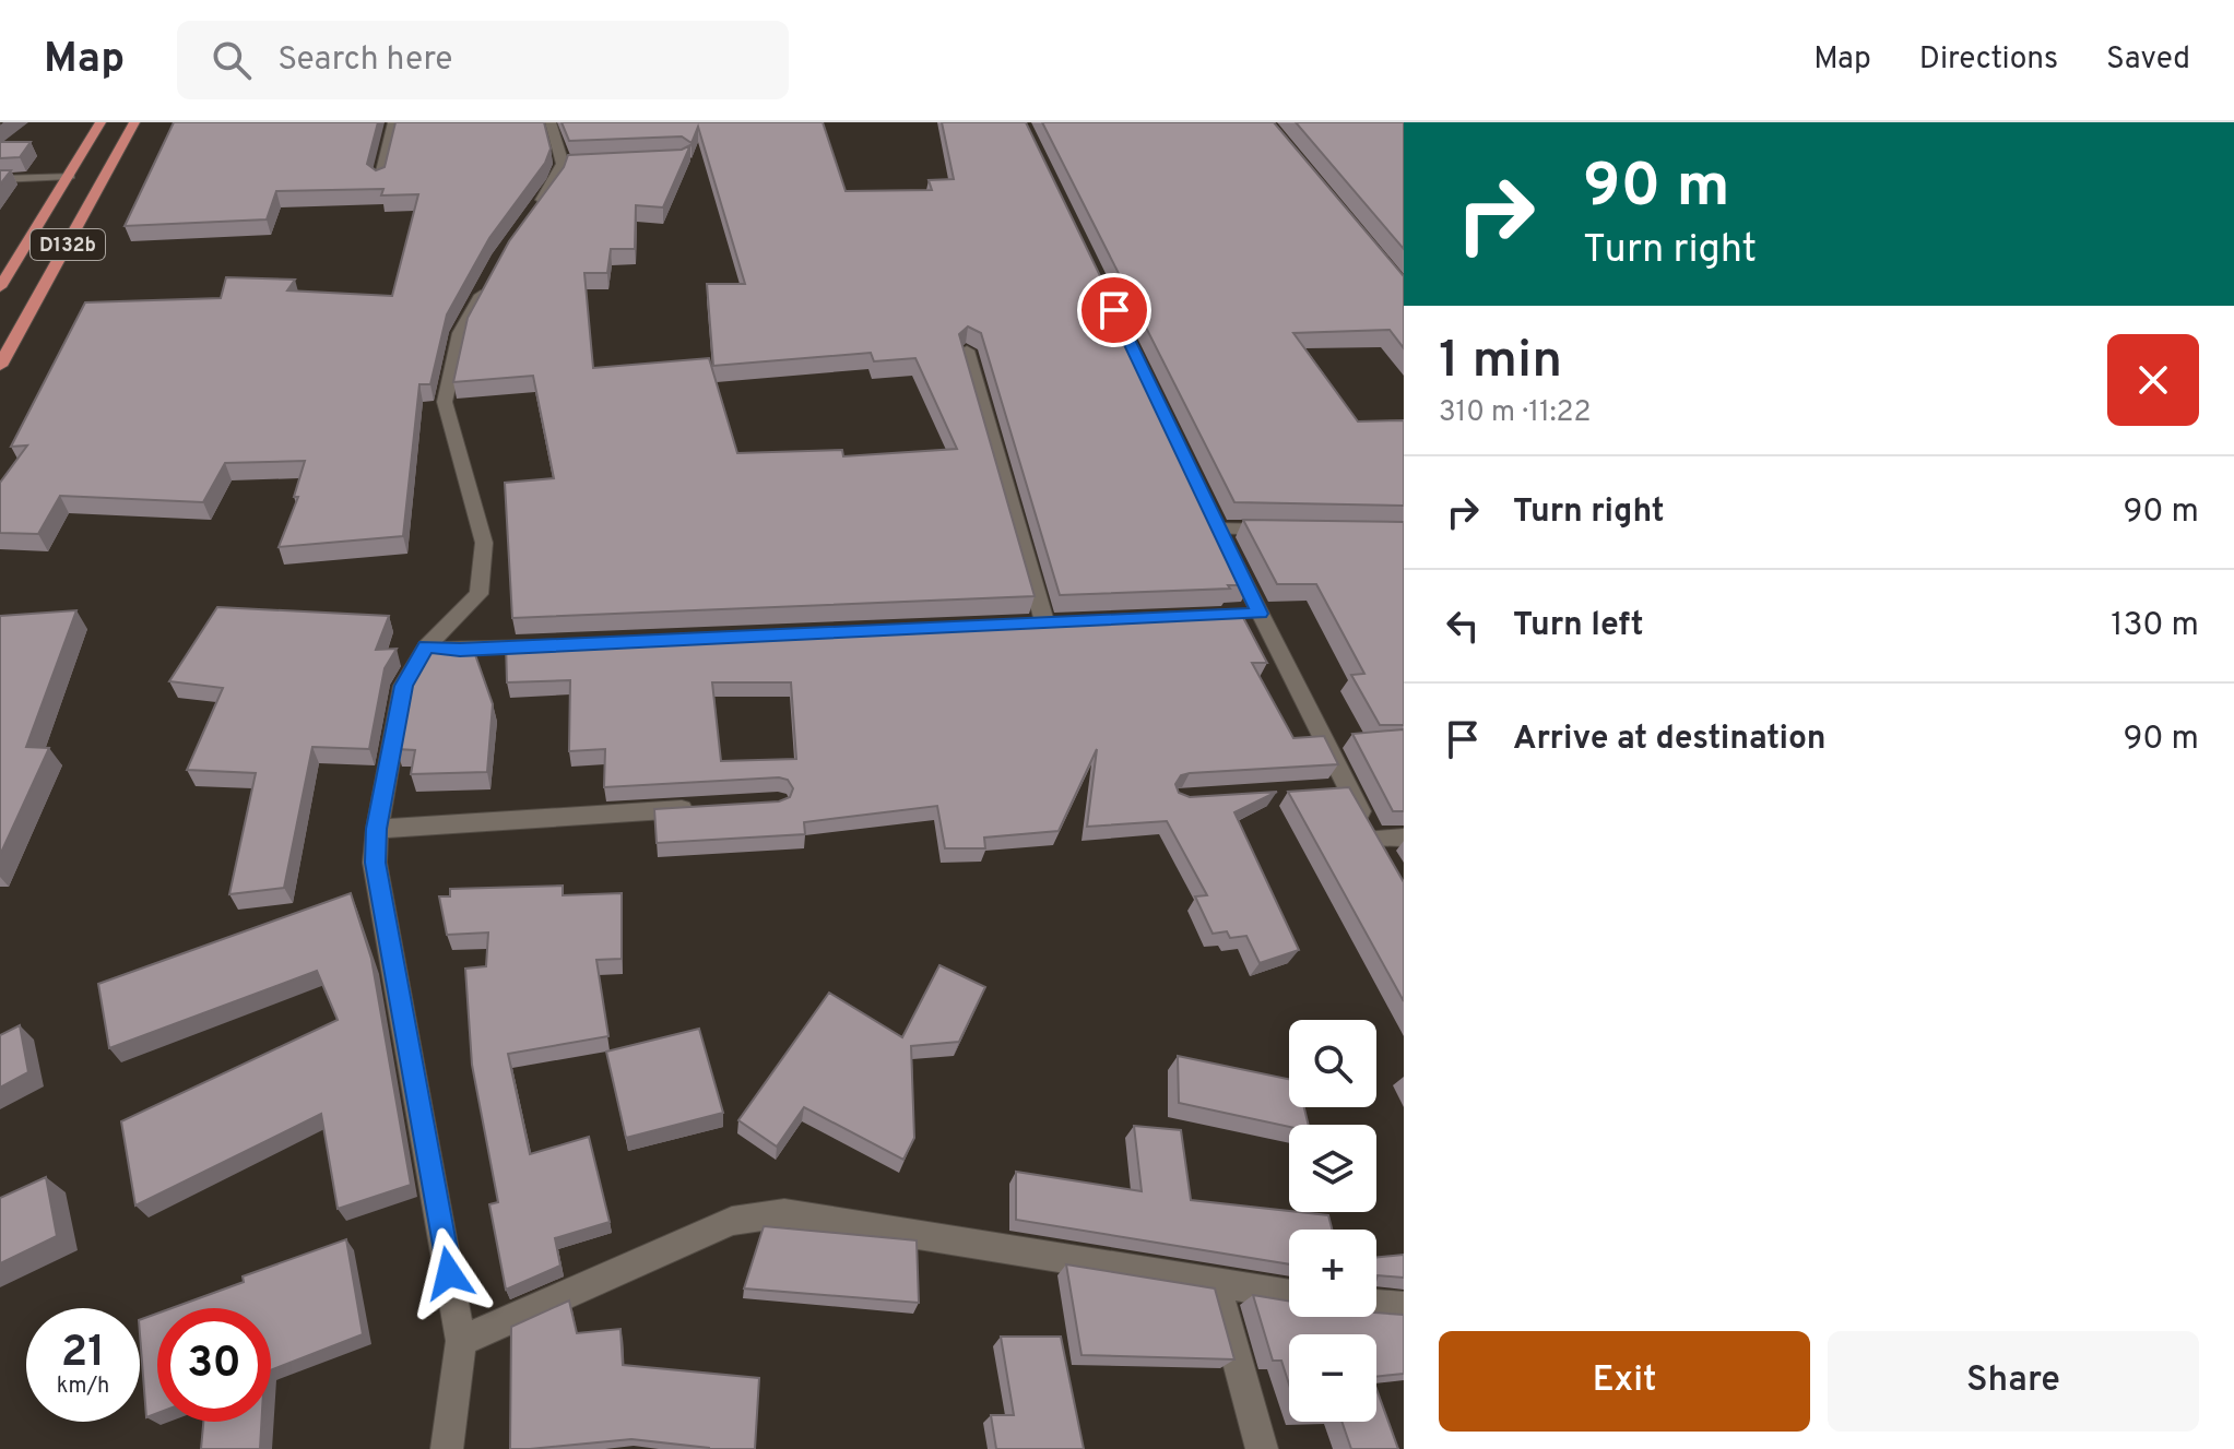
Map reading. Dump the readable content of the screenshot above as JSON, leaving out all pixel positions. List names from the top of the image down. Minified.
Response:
{"streets":{"main road":["D132b"]},"page":{"header":"Map","search":"Search here","nav":["Map","Directions","Saved"],"turn":["90 m","Turn right"],"heading":["1 min","310 m · 11:22"],"list":[{"name":"Turn right","value":"90 m"},{"name":"Turn left","value":"130 m"},{"name":"Arrive at destination","value":"90 m"}],"map_buttons":["+","−"],"speed":"21 km/h","limit":"30","buttons":["Exit","Share"]}}
